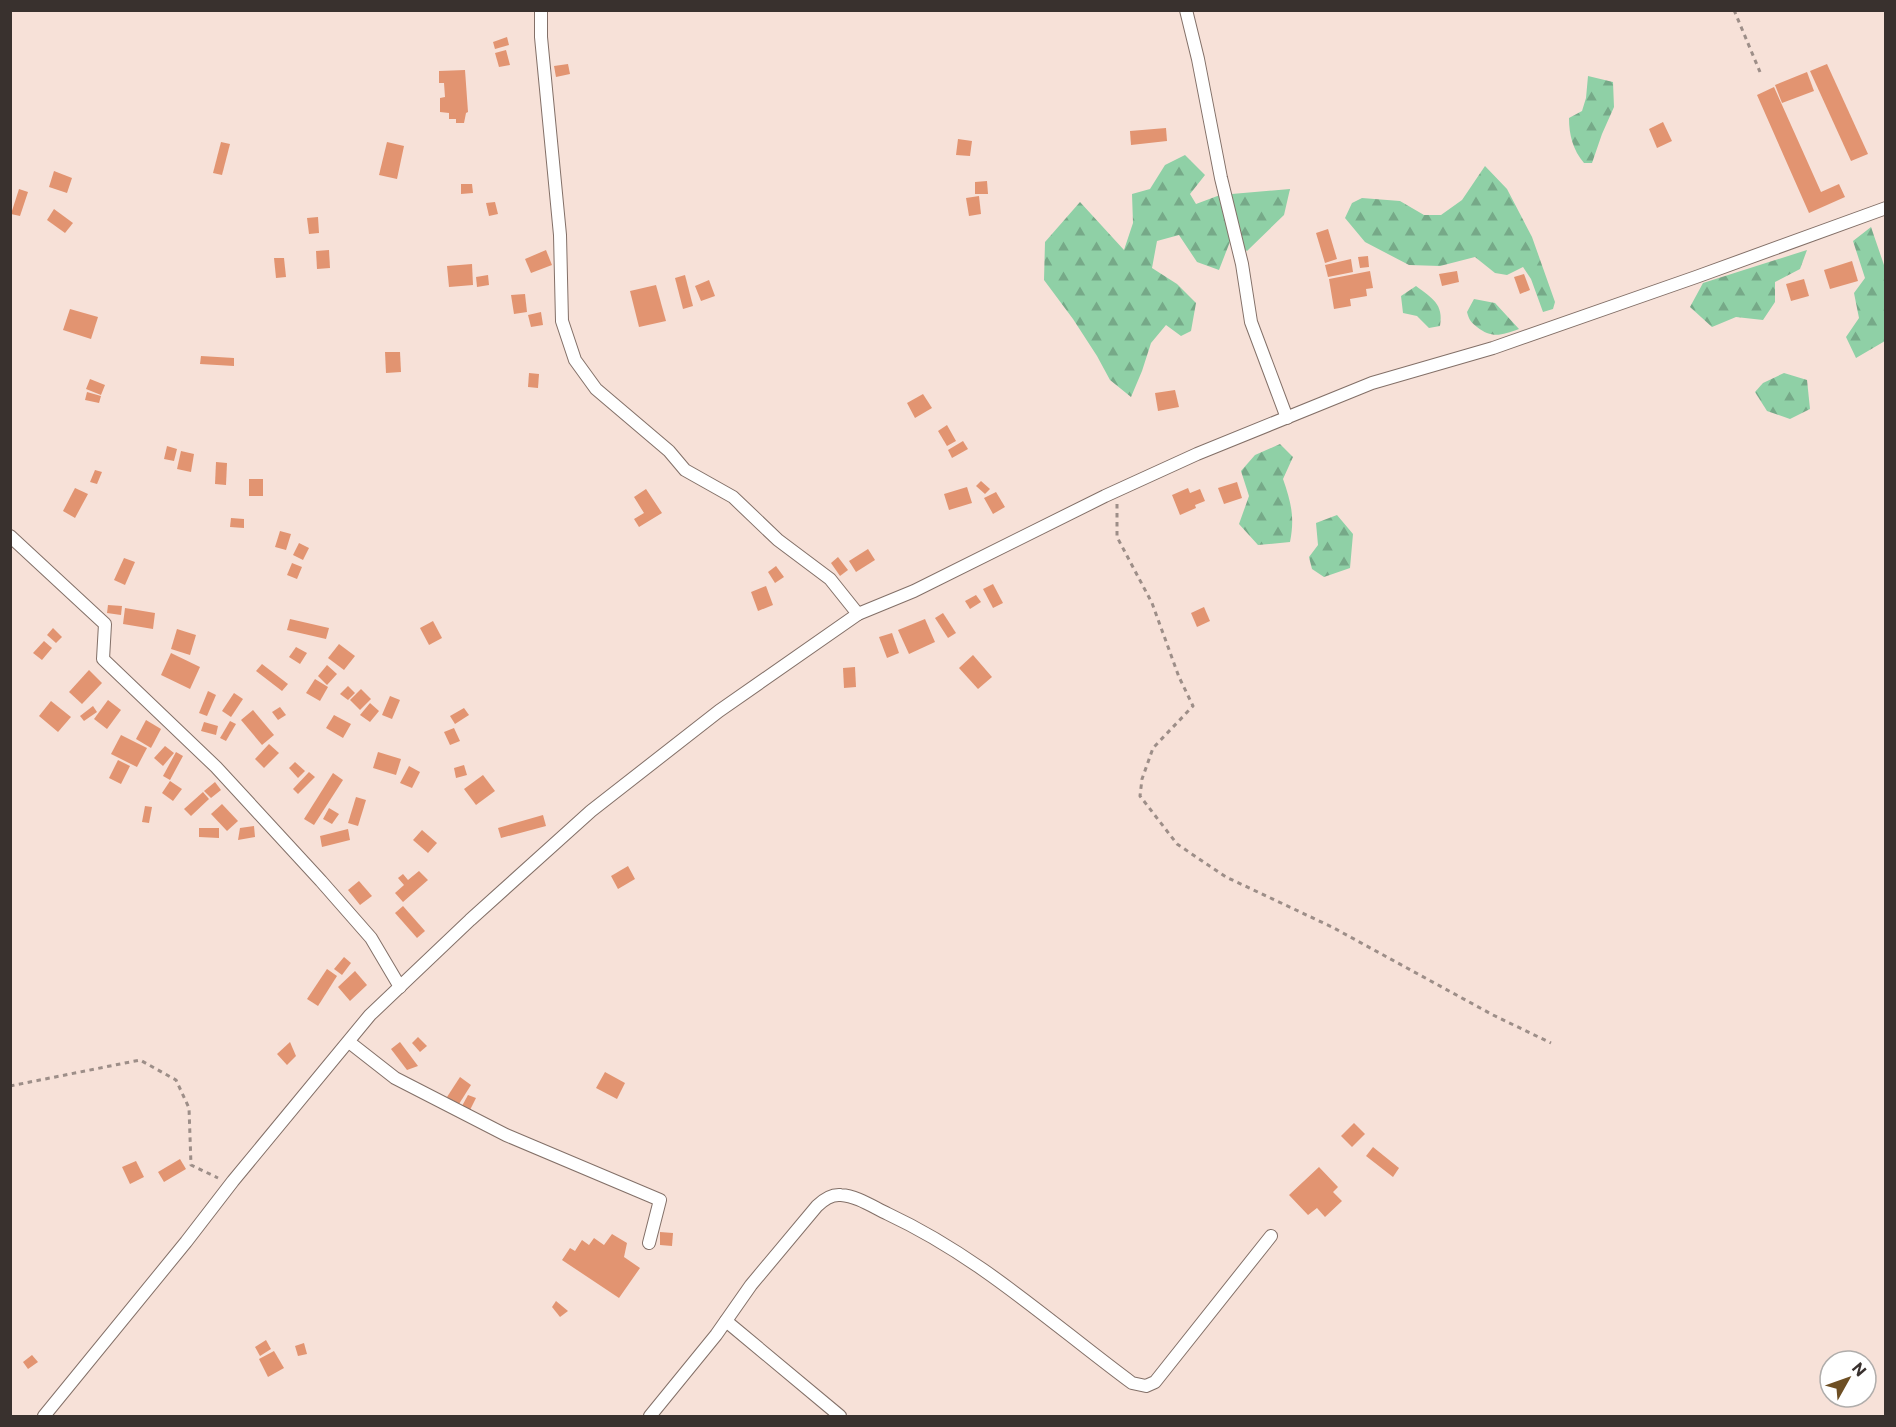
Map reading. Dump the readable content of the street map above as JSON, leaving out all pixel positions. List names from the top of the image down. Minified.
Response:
{"north":"top right"}
